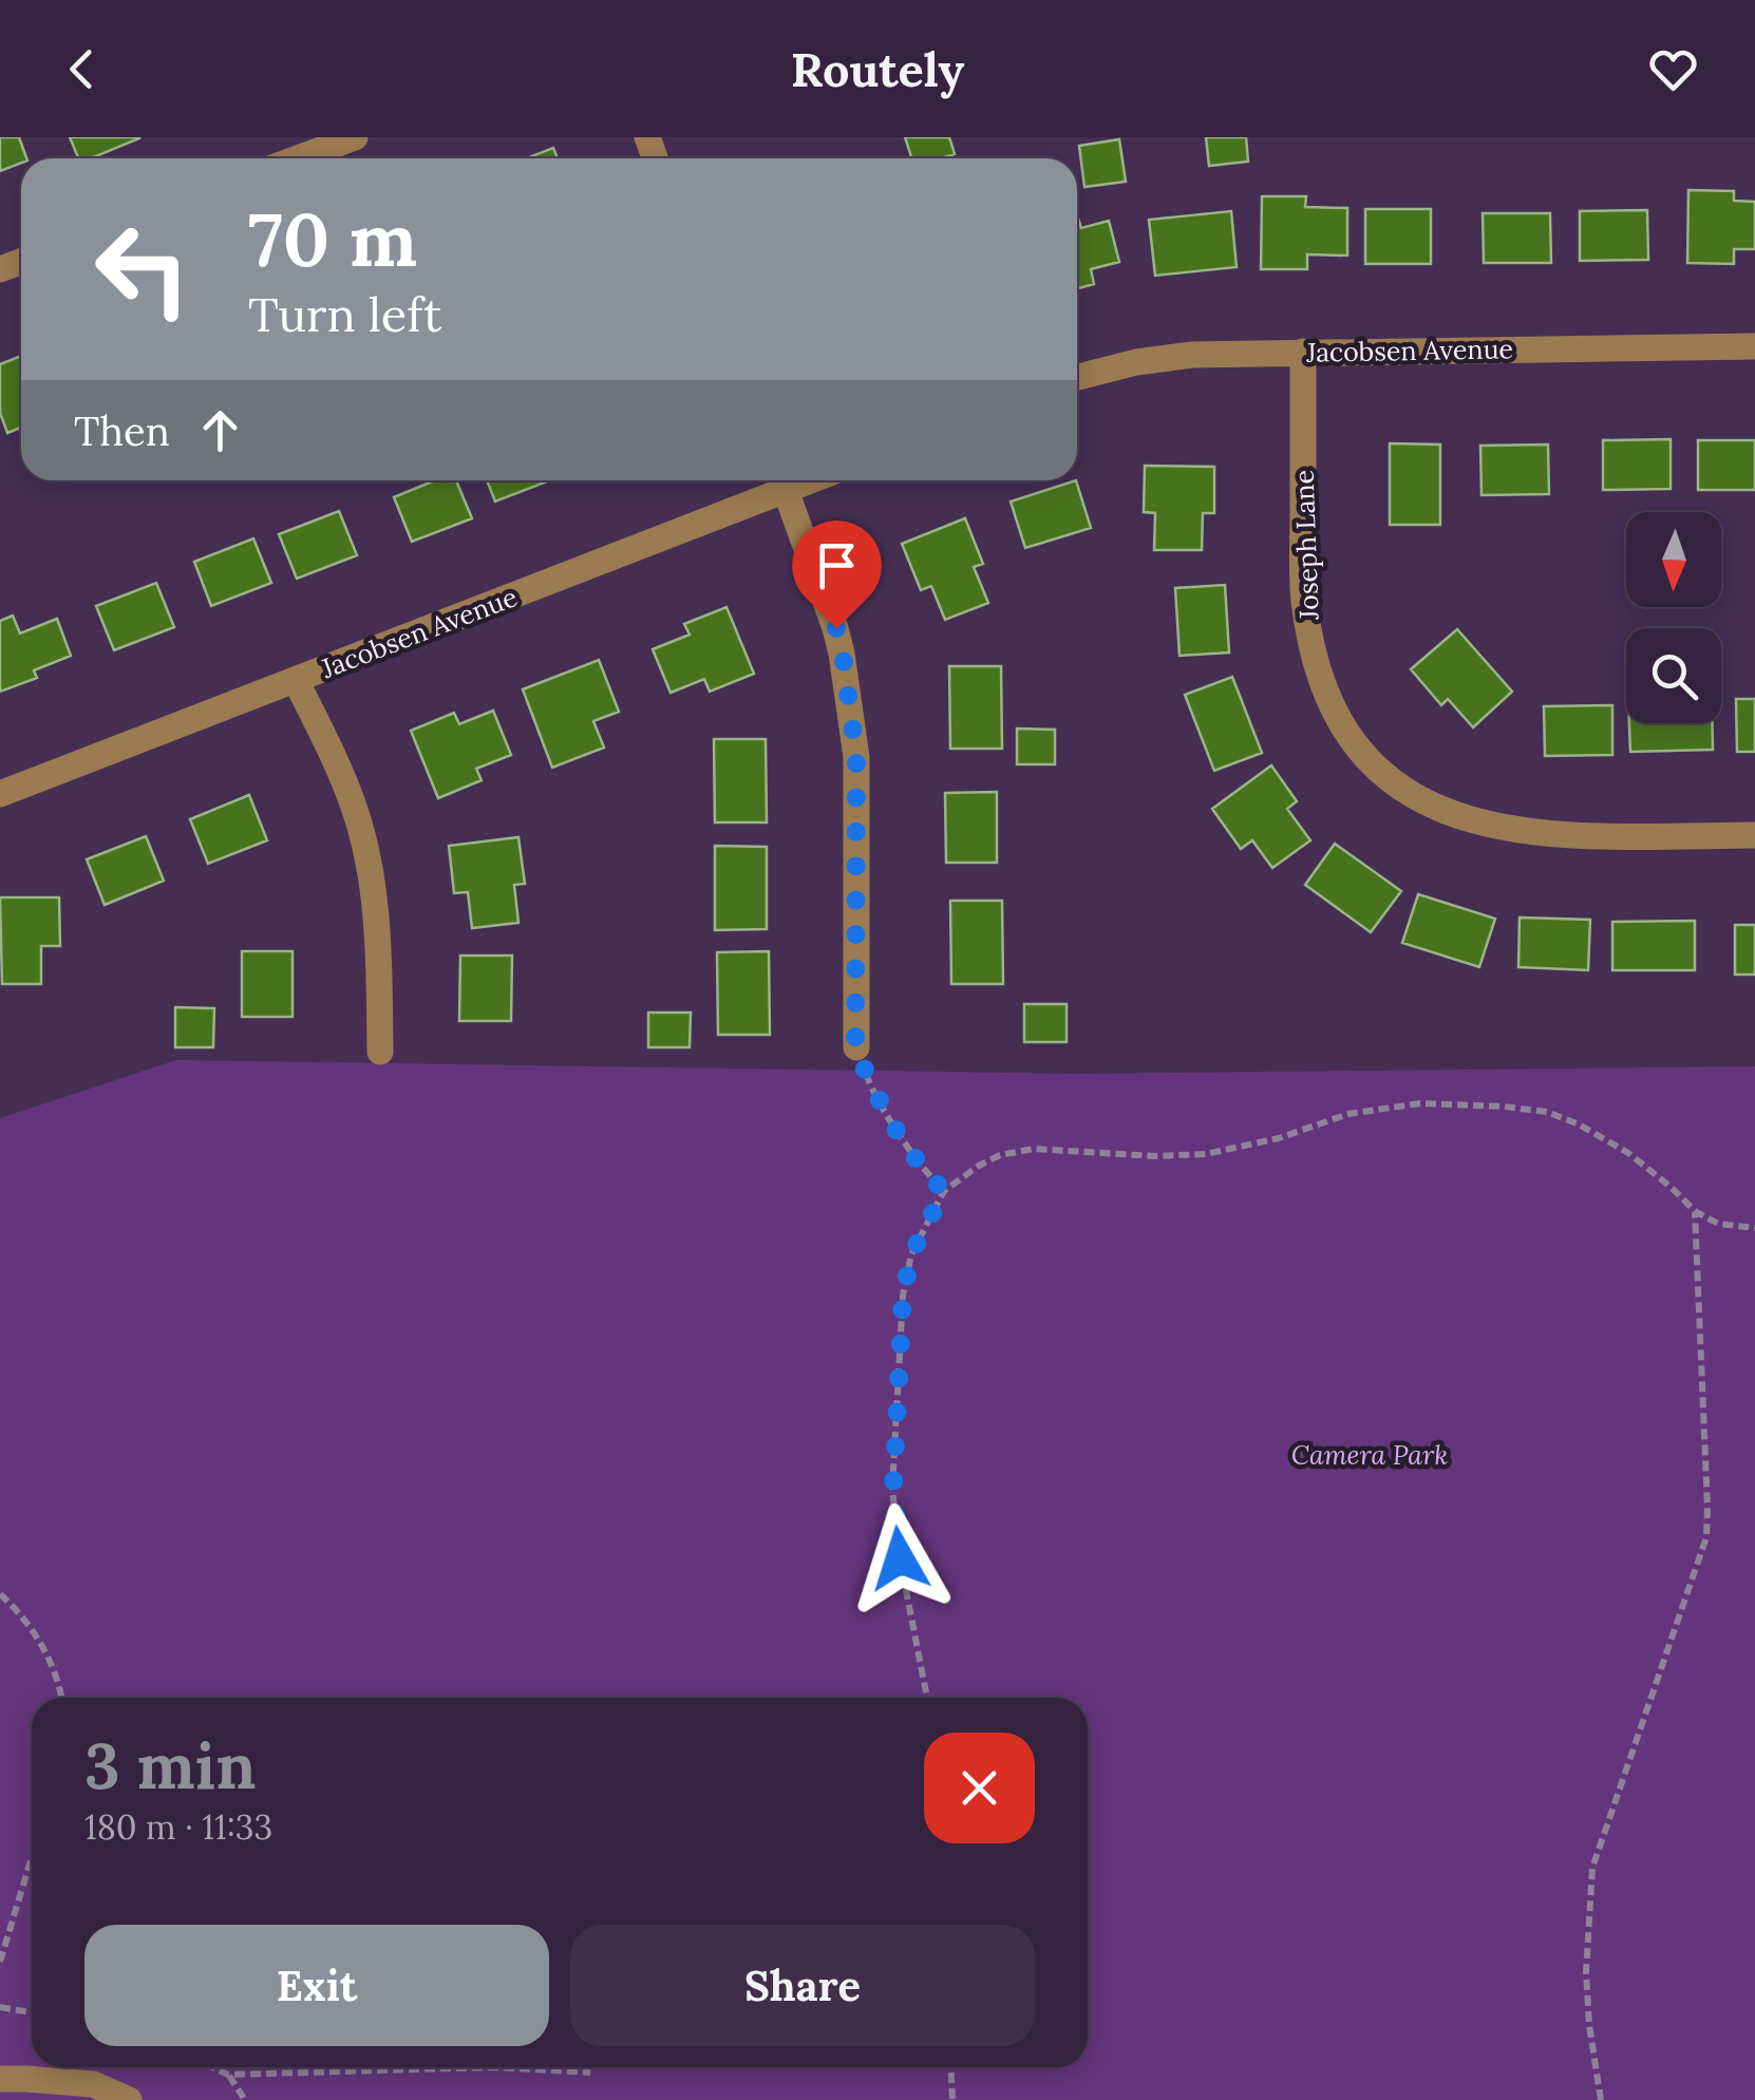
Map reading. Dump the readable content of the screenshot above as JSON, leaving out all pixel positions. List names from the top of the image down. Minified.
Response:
{"streets":{"street":["Jacobsen Avenue","Joseph Lane"]},"crossings":[["Jacobsen Avenue","Joseph Lane"]],"parks":["Camera Park"],"north":"bottom","page":{"header":"Routely","turn":["70 m","Turn left"],"then":"Then","heading":["3 min","180 m · 11:33"],"buttons":["Exit","Share"]}}
